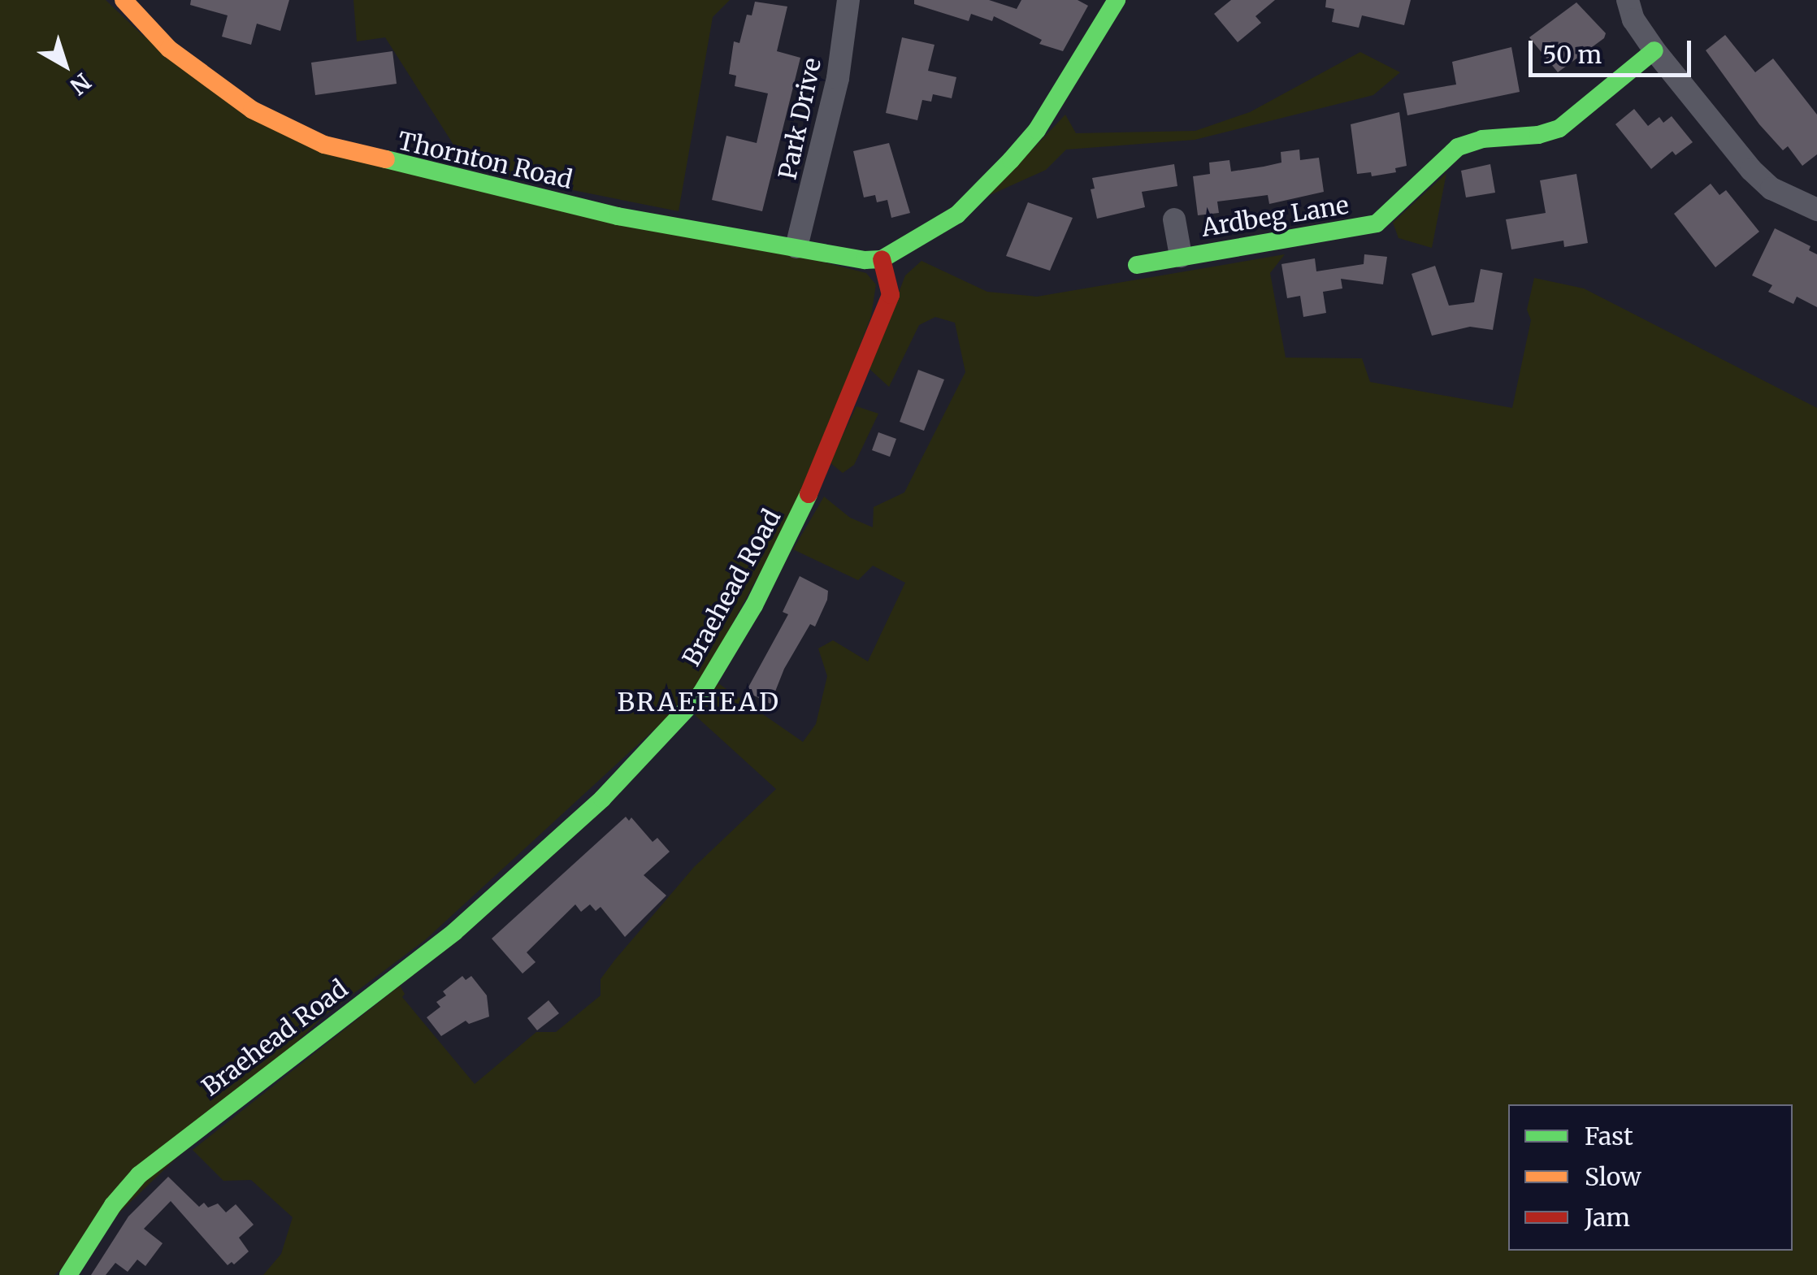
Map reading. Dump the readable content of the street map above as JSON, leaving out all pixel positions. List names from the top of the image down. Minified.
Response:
{"streets":{"street":["Park Drive","Thornton Road","Ardbeg Lane","Braehead Road"]},"crossings":[["Park Drive","Thornton Road"],["Thornton Road","Braehead Road"]],"districts":["BRAEHEAD"],"legend":["Fast","Slow","Jam"],"scale_bar":"50 m","north":"bottom right"}
